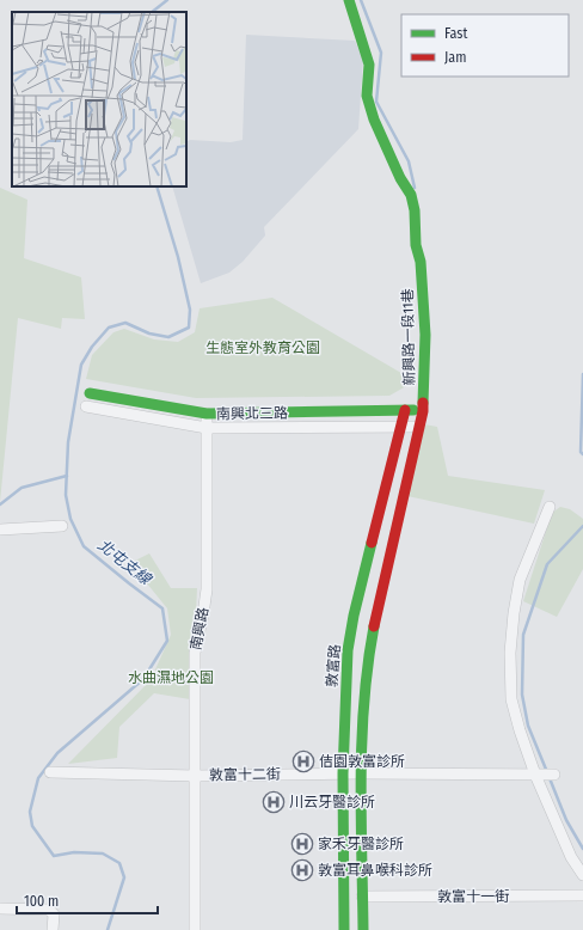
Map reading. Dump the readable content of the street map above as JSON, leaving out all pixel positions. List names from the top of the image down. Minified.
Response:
{"streets":{"street":["新興路一段11巷","南興北三路","南興路","敦富路","敦富十二街","敦富十一街"]},"crossings":[["新興路一段11巷","南興北三路"],["南興北三路","南興路"],["南興北三路","敦富路"],["南興路","敦富十二街"],["敦富路","敦富十二街"]],"water":["北屯支線"],"parks":["生態室外教育公園","水曲濕地公園"],"places":{"hospital":["佶園敦富診所","川云牙醫診所","家禾牙醫診所","敦富耳鼻喉科診所"]},"legend":["Fast","Jam"],"scale_bar":"100 m"}
